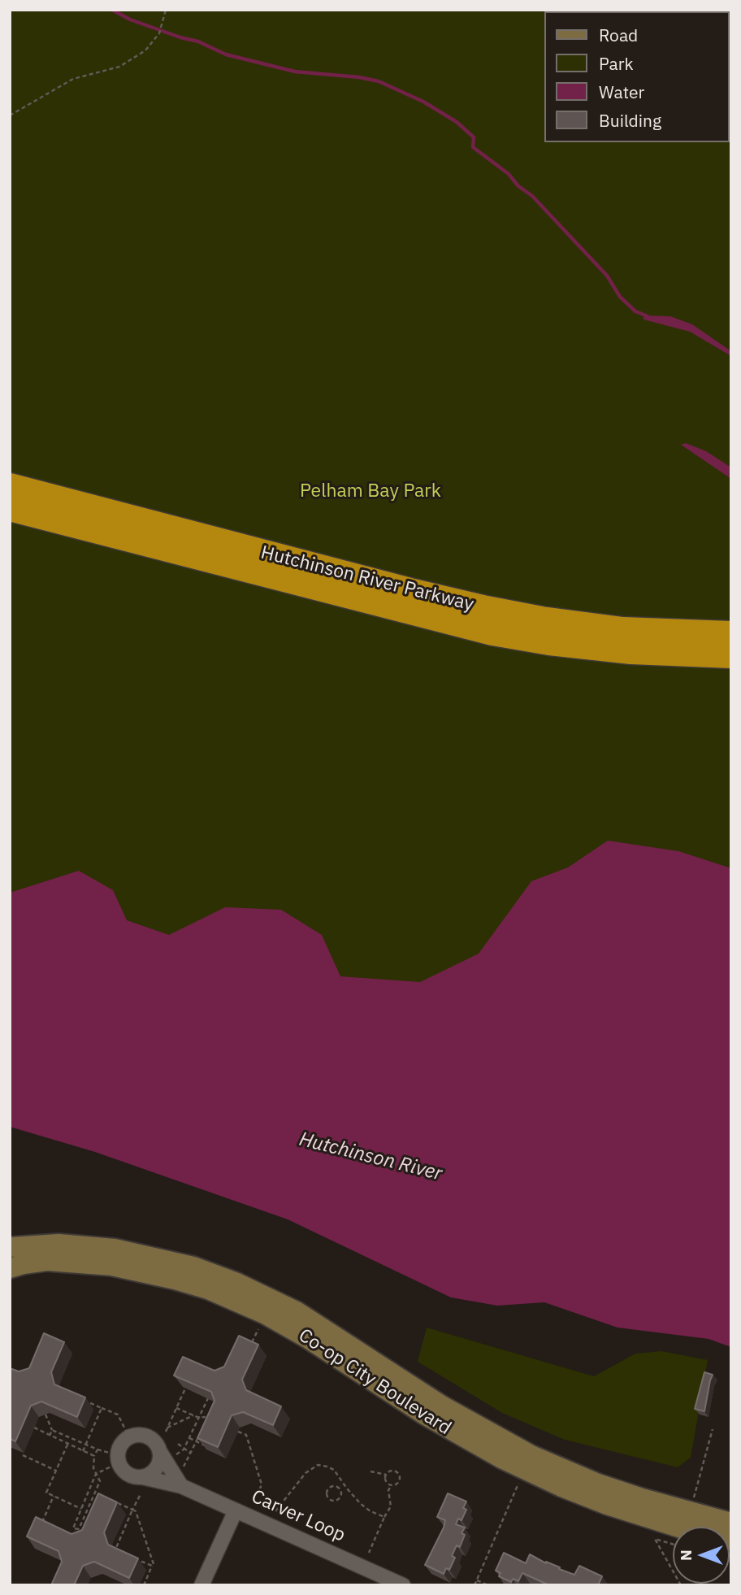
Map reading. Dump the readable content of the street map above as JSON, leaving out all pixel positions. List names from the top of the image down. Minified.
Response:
{"streets":{"highway":["Hutchinson River Parkway"],"main road":["Co-op City Boulevard"],"street":["Carver Loop"]},"water":["Hutchinson River"],"parks":["Pelham Bay Park"],"legend":["Road","Park","Water","Building"],"north":"left"}
